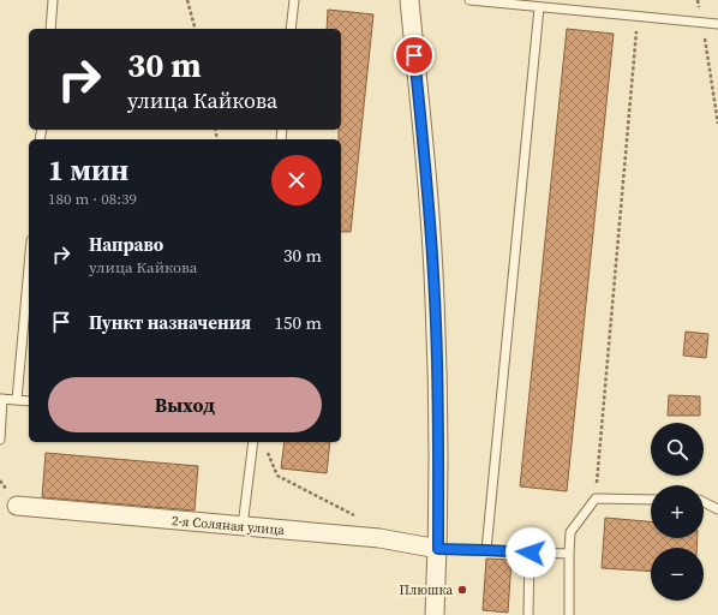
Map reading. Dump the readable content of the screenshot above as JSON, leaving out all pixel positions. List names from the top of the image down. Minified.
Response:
{"streets":{"street":["2-я Соляная улица"]},"places":["Плюшка"],"page":{"turn":["30 m","улица Кайкова"],"heading":["1 мин","180 m · 08:39"],"list":[{"name":"Направо","note":"улица Кайкова","value":"30 m"},{"name":"Пункт назначения","value":"150 m"}],"buttons":"Выход","map_buttons":["+","−"]}}
